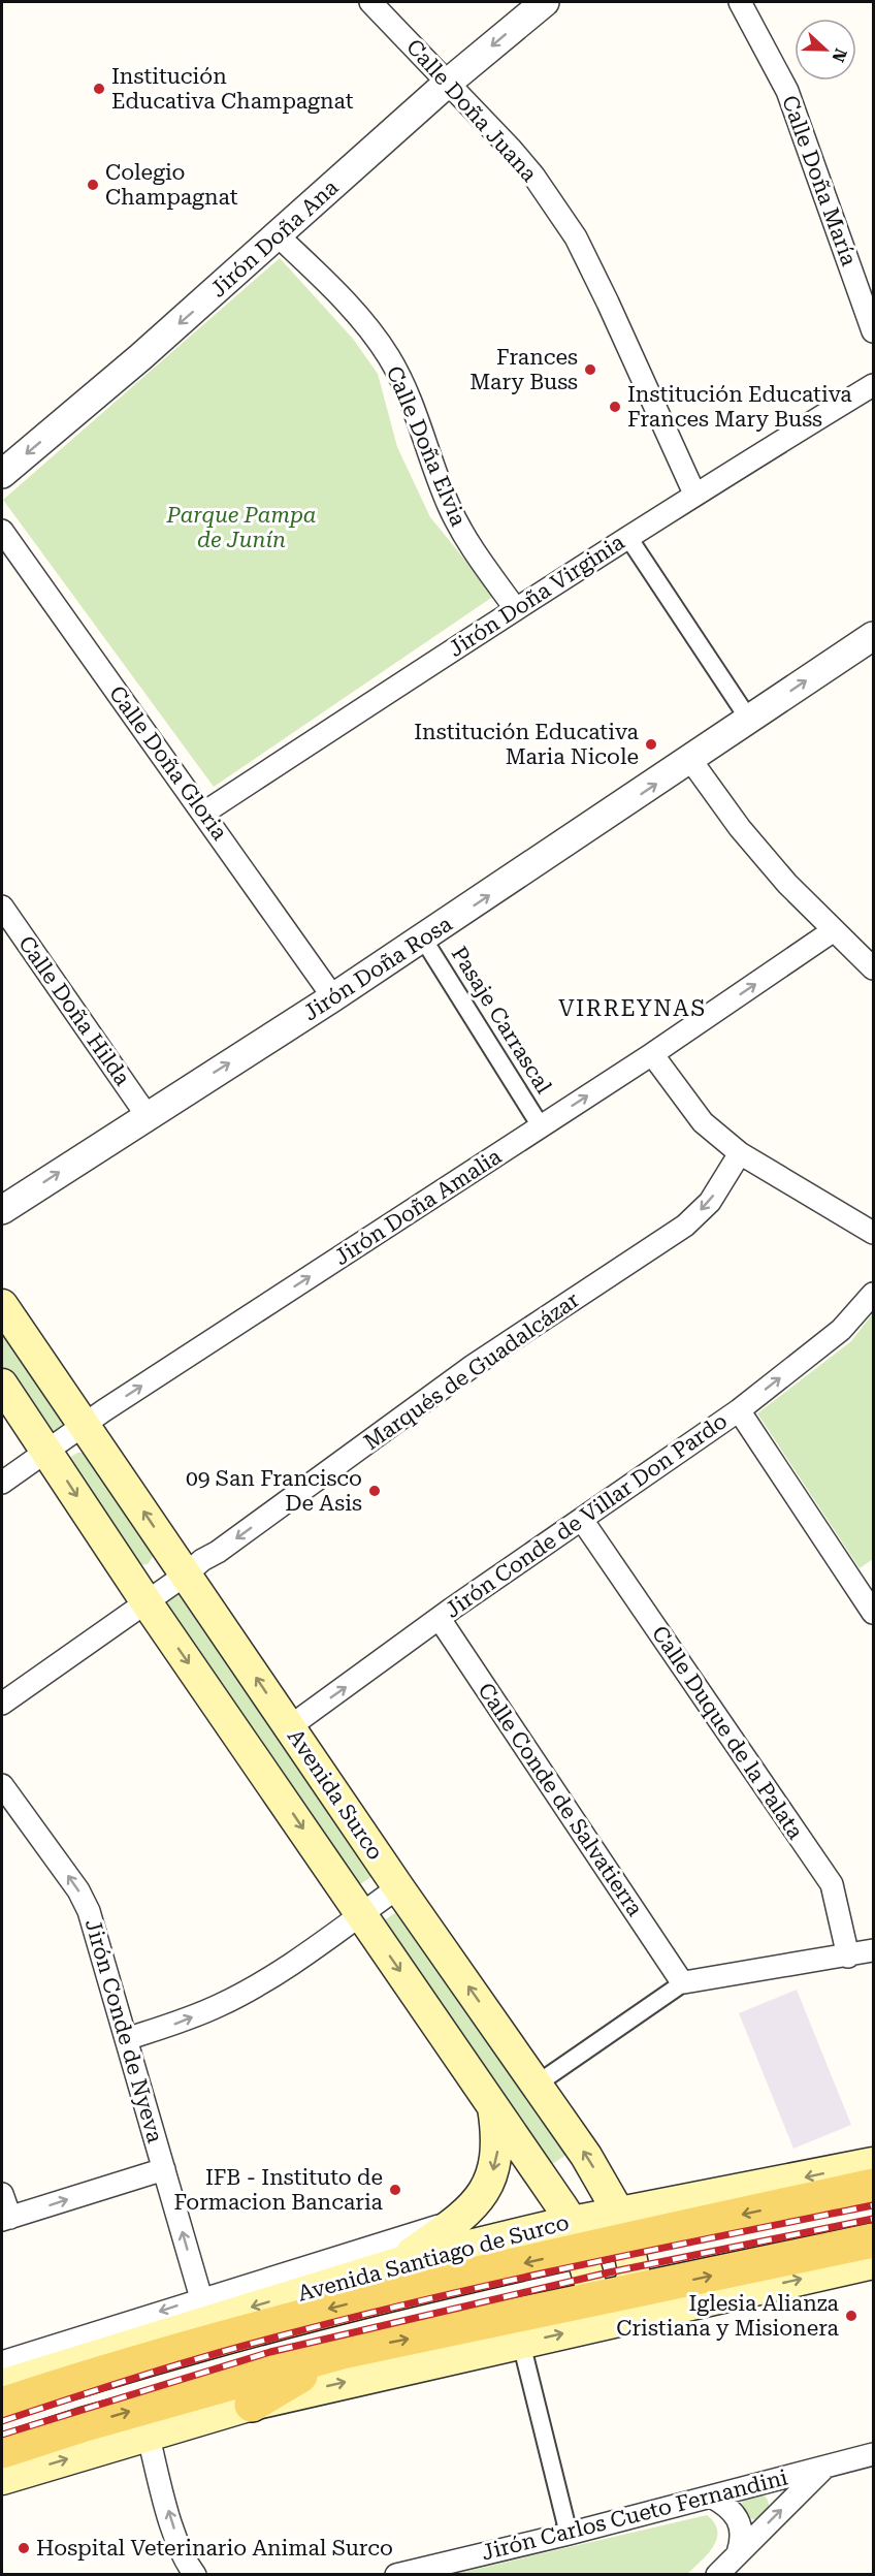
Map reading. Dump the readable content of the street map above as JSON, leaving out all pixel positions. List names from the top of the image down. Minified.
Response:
{"streets":{"main road":["Avenida Surco","Avenida Santiago de Surco"],"street":["Calle Doña Juana","Calle Doña María","Jirón Doña Ana","Calle Doña Elvia","Jirón Doña Virginia","Calle Doña Gloria","Jirón Doña Rosa","Calle Doña Hilda","Pasaje Carrascal","Jirón Doña Amalia","Marqués de Guadalcázar","Jirón Conde de Villar Don Pardo","Calle Duque de la Palata","Calle Conde de Salvatierra","Jirón Conde de Nyeva","Jirón Carlos Cueto Fernandini"]},"crossings":[["Calle Doña Juana","Jirón Doña Ana"],["Calle Doña Juana","Jirón Doña Virginia"],["Jirón Doña Ana","Calle Doña Elvia"],["Calle Doña Elvia","Jirón Doña Virginia"],["Jirón Doña Virginia","Calle Doña Gloria"],["Calle Doña Gloria","Jirón Doña Rosa"],["Jirón Doña Rosa","Calle Doña Hilda"],["Jirón Doña Rosa","Pasaje Carrascal"],["Pasaje Carrascal","Jirón Doña Amalia"],["Jirón Doña Amalia","Avenida Surco"],["Marqués de Guadalcázar","Avenida Surco"],["Jirón Conde de Villar Don Pardo","Calle Duque de la Palata"],["Jirón Conde de Villar Don Pardo","Avenida Surco"],["Jirón Conde de Villar Don Pardo","Calle Conde de Salvatierra"],["Avenida Surco","Avenida Santiago de Surco"]],"one_way":["Jirón Doña Ana","Jirón Doña Rosa","Jirón Doña Amalia","Marqués de Guadalcázar","Jirón Conde de Villar Don Pardo","Jirón Conde de Nyeva"],"districts":["VIRREYNAS"],"parks":["Parque Pampa de Junín"],"places":["Institución Educativa Champagnat","Colegio Champagnat","Frances Mary Buss","Institución Educativa Frances Mary Buss","Institución Educativa Maria Nicole","09 San Francisco De Asis","IFB - Instituto de Formacion Bancaria","Iglesia Alianza Cristiana y Misionera","Hospital Veterinario Animal Surco"],"north":"right"}
